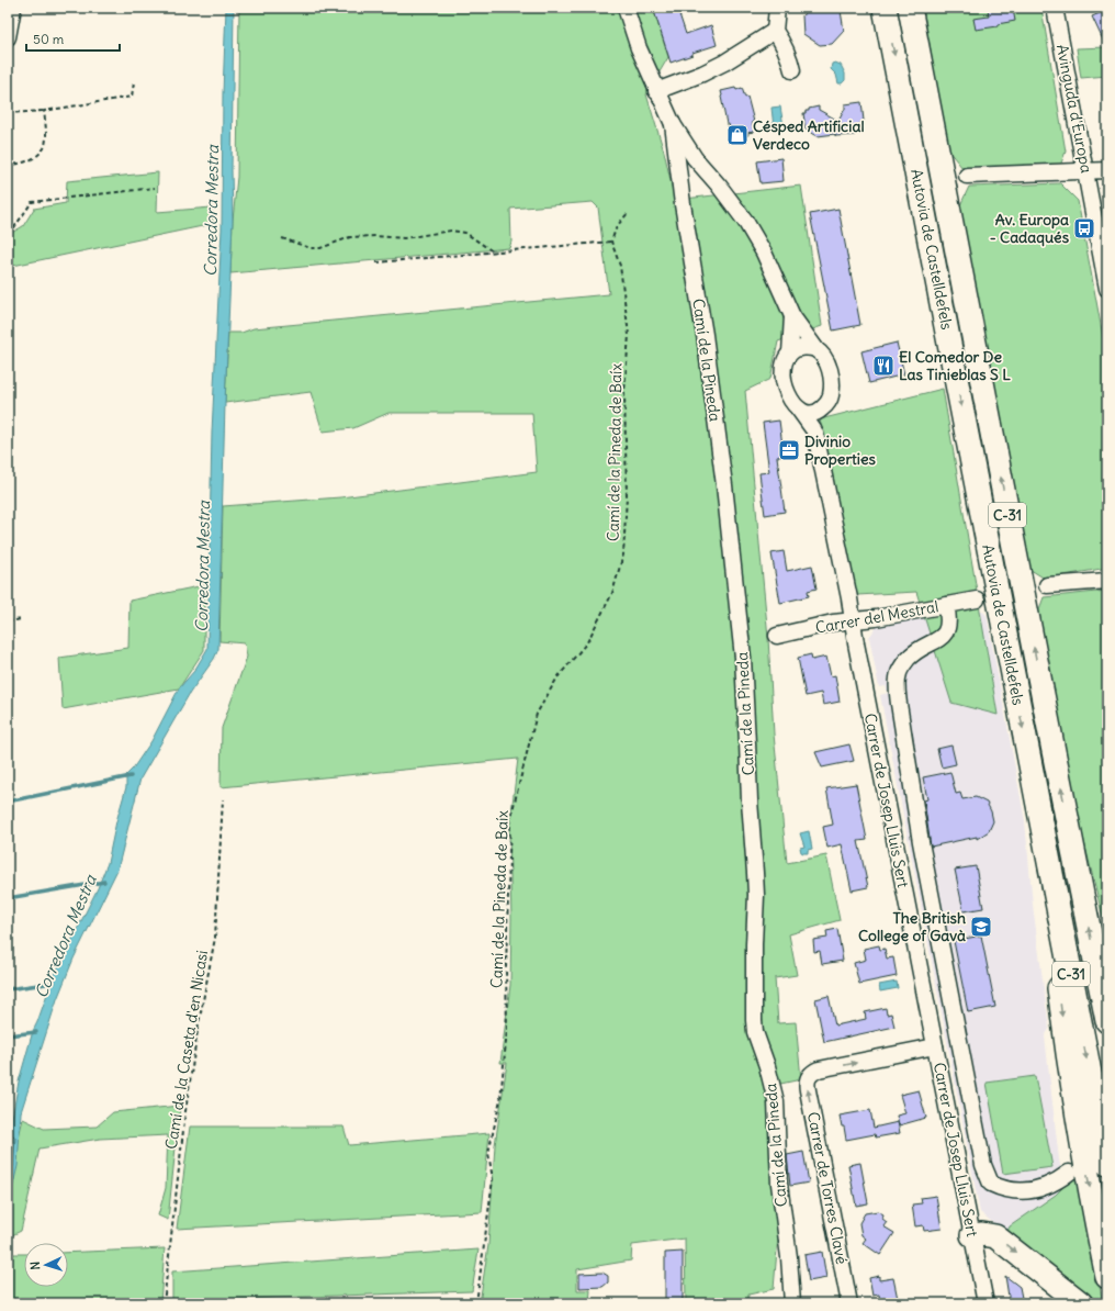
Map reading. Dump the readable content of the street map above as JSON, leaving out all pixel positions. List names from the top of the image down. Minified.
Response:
{"streets":{"highway":["Autovia de Castelldefels","C-31"],"street":["Avinguda d'Europa","Camí de la Pineda","Carrer del Mestral","Carrer de Josep Lluis Sert","Carrer de Torres Clavé"],"path":["Camí de la Pineda de Baíx","Camí de la Caseta d'en Nicasi"]},"crossings":[["Camí de la Pineda","Carrer de Josep Lluis Sert"],["Carrer del Mestral","Carrer de Josep Lluis Sert"],["Carrer de Josep Lluis Sert","Carrer de Torres Clavé"]],"water":["Corredora Mestra"],"places":{"shop":["Césped Artificial Verdeco"],"bus stop":["Av. Europa - Cadaqués"],"restaurant":["El Comedor De Las Tinieblas S L"],"office":["Divinio Properties"],"school or university":["The British College of Gavà"]},"scale_bar":"50 m","north":"left"}
